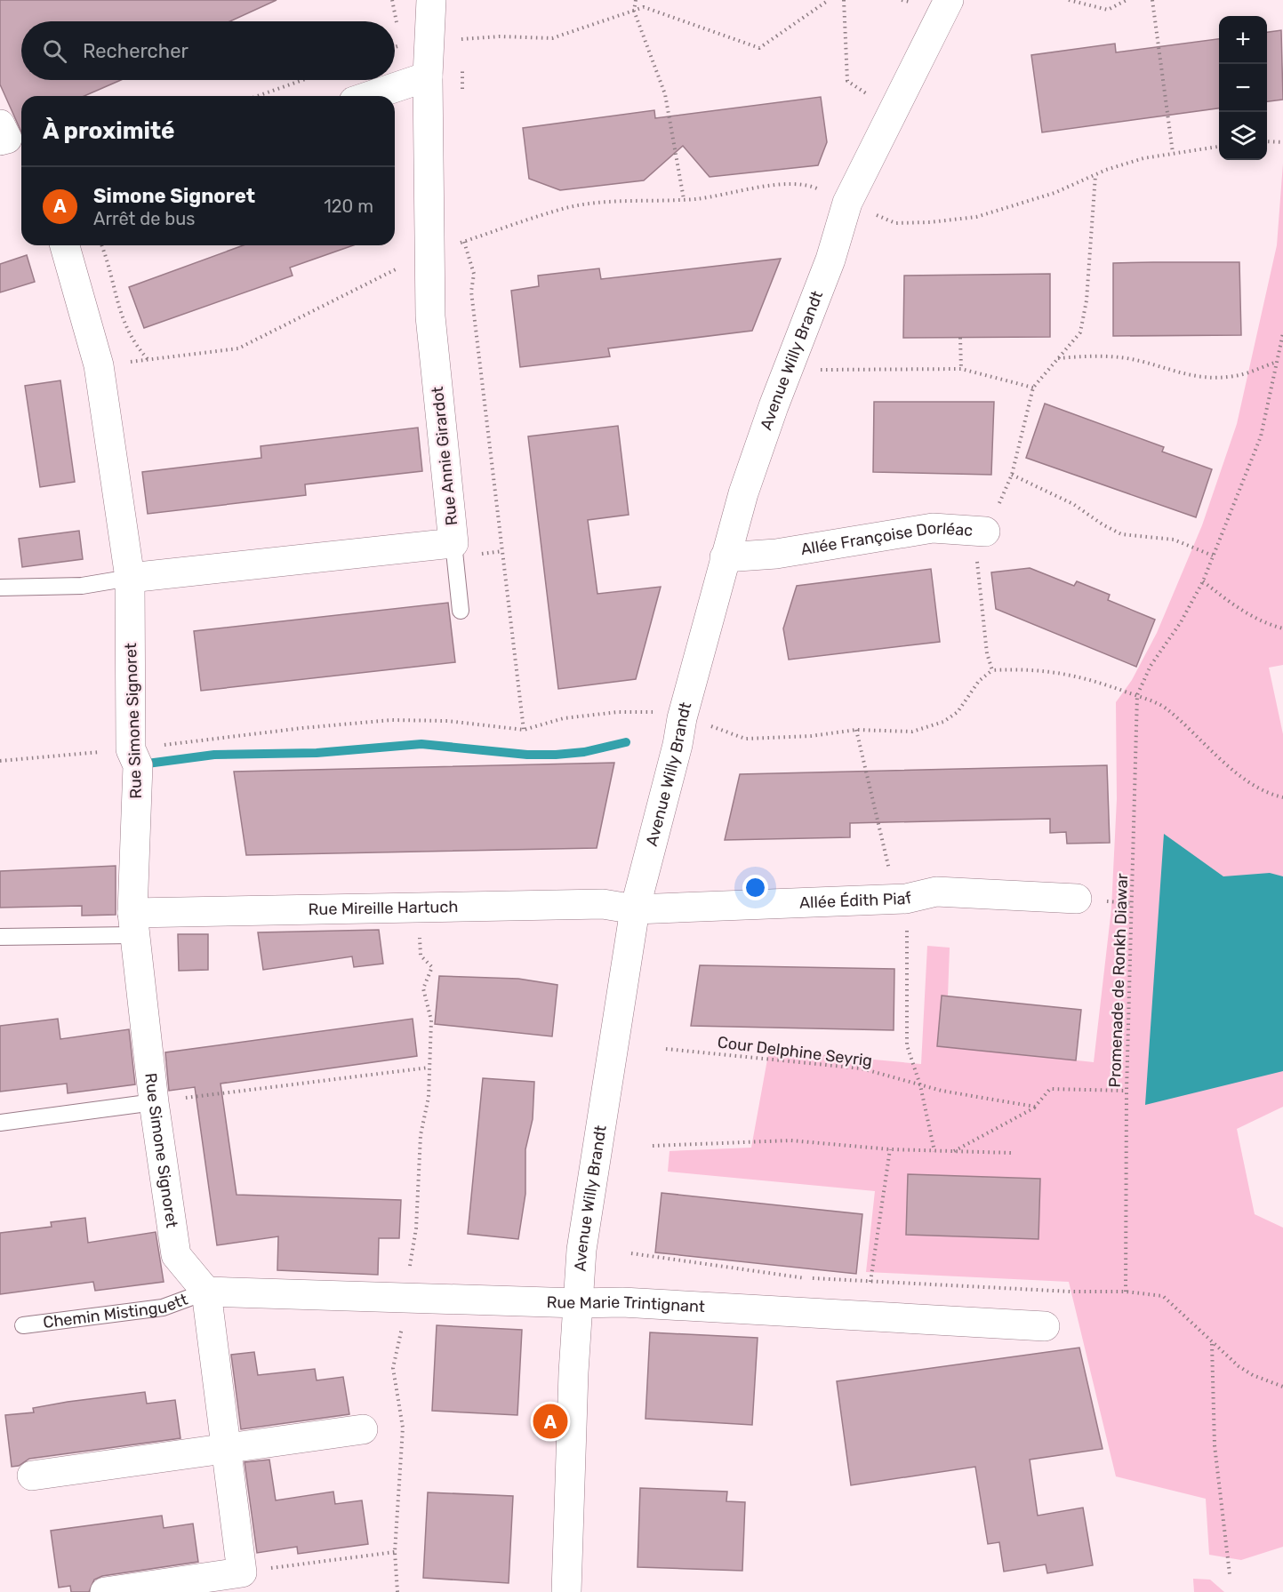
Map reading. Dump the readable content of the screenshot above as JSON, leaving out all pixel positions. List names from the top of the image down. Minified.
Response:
{"streets":{"street":["Avenue Willy Brandt","Rue Annie Girardot","Allée Françoise Dorléac","Rue Simone Signoret","Allée Édith Piaf","Rue Mireille Hartuch","Rue Marie Trintignant"],"lane":["Chemin Mistinguett"],"path":["Promenade de Ronkh Diawar","Cour Delphine Seyrig"]},"crossings":[["Avenue Willy Brandt","Allée Françoise Dorléac"],["Avenue Willy Brandt","Allée Édith Piaf"],["Avenue Willy Brandt","Rue Mireille Hartuch"],["Avenue Willy Brandt","Rue Marie Trintignant"],["Rue Annie Girardot","Rue Simone Signoret"],["Rue Simone Signoret","Rue Mireille Hartuch"],["Rue Simone Signoret","Rue Marie Trintignant"],["Rue Simone Signoret","Chemin Mistinguett"],["Allée Édith Piaf","Rue Mireille Hartuch"],["Rue Marie Trintignant","Chemin Mistinguett"]],"page":{"map_buttons":["+","−"],"search":"Rechercher","heading":"À proximité","list":[{"mark":"A","name":"Simone Signoret","note":"Arrêt de bus","value":"120 m"}],"pins":"A"}}
